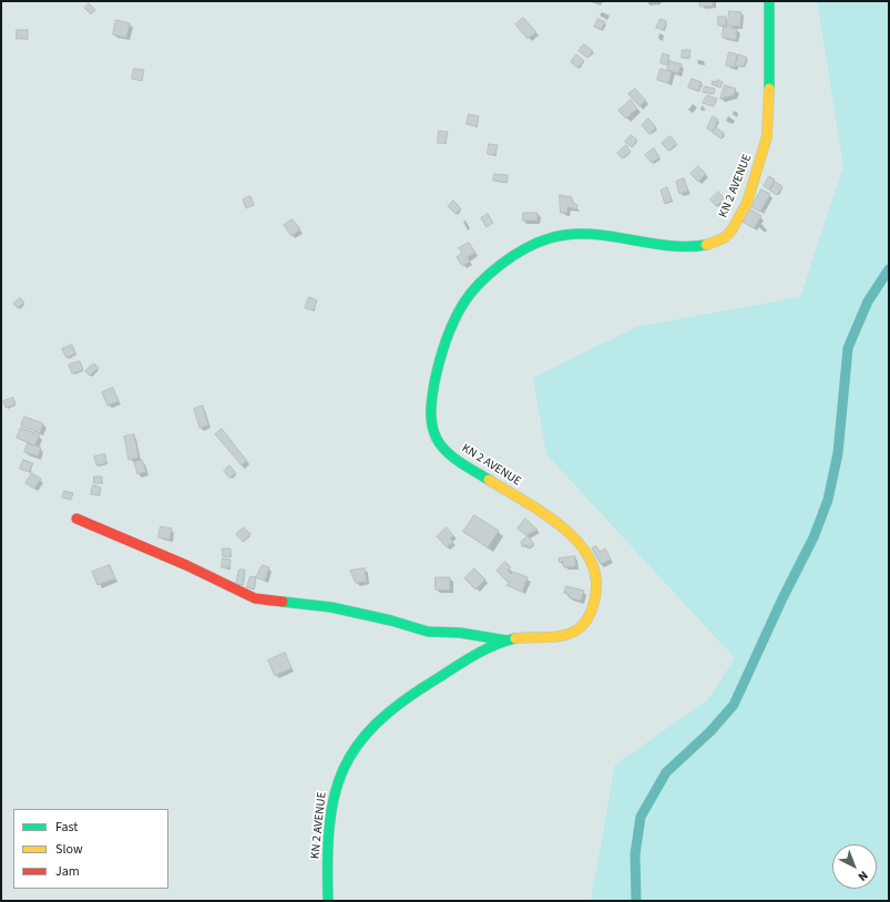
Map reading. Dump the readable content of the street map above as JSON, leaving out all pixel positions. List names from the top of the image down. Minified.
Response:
{"streets":{"main road":["KN 2 AVENUE"]},"legend":["Fast","Slow","Jam"],"north":"bottom right"}
